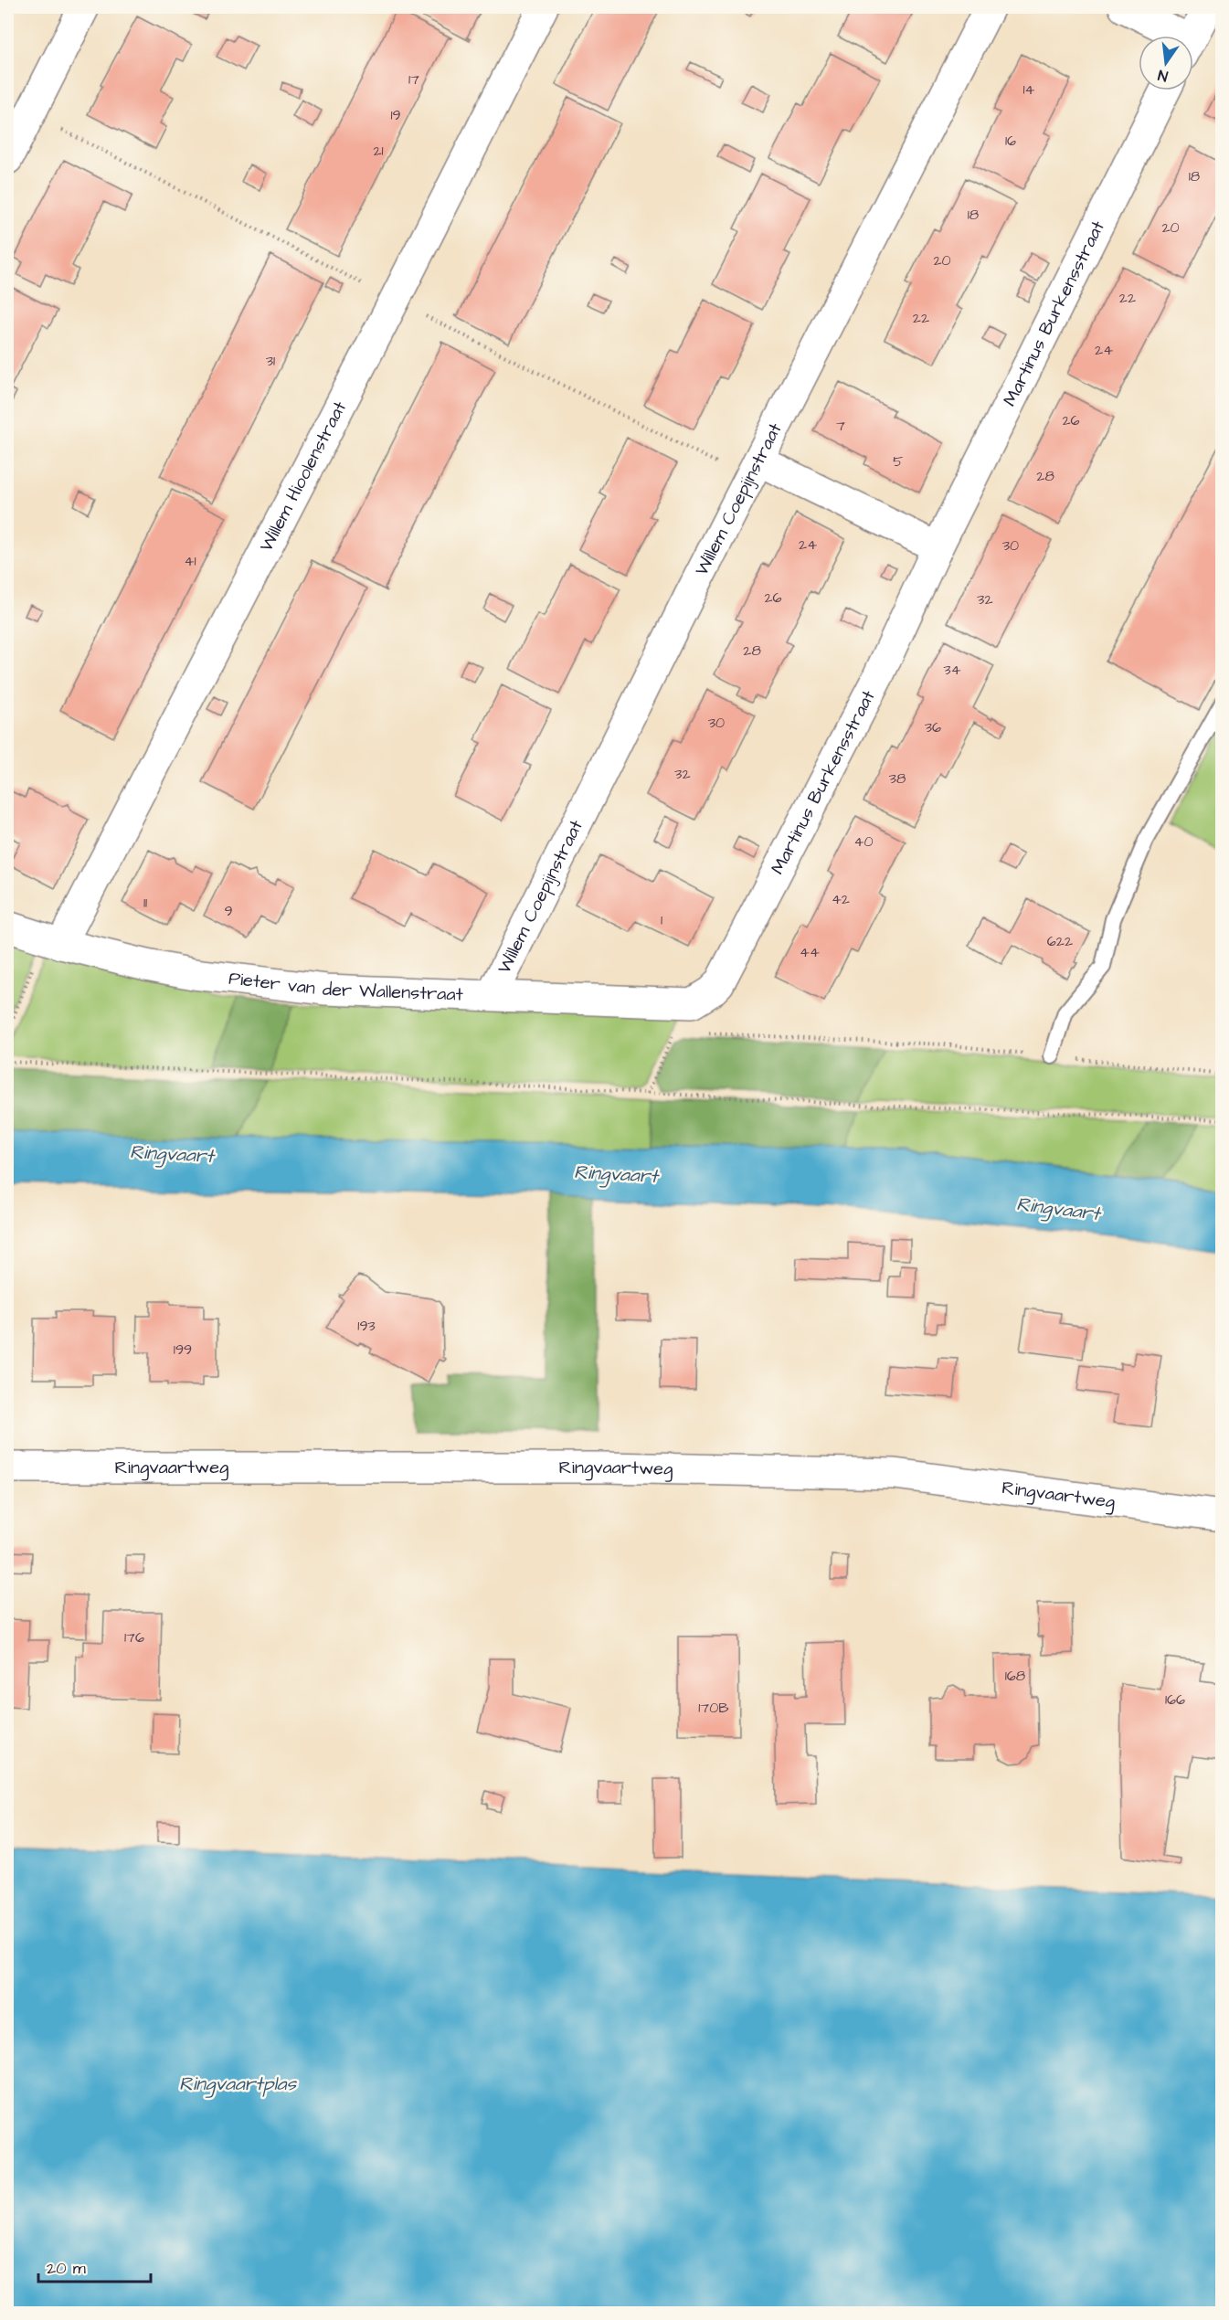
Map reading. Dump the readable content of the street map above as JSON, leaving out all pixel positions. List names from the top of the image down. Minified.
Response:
{"streets":{"street":["Martinus Burkensstraat","Willem Hioolenstraat","Willem Coepijnstraat","Pieter van der Wallenstraat","Ringvaartweg"]},"crossings":[["Martinus Burkensstraat","Pieter van der Wallenstraat"],["Willem Hioolenstraat","Pieter van der Wallenstraat"],["Willem Coepijnstraat","Pieter van der Wallenstraat"]],"water":["Ringvaart","Ringvaartplas"],"house_numbers":["17","14","19","16","21","18","18","20","20","22","22","24","31","26","7","5","28","24","30","41","26","32","28","34","30","36","32","38","40","42","11","9","1","622","44","193","199","176","168","166","170B"],"scale_bar":"20 m","north":"bottom"}
